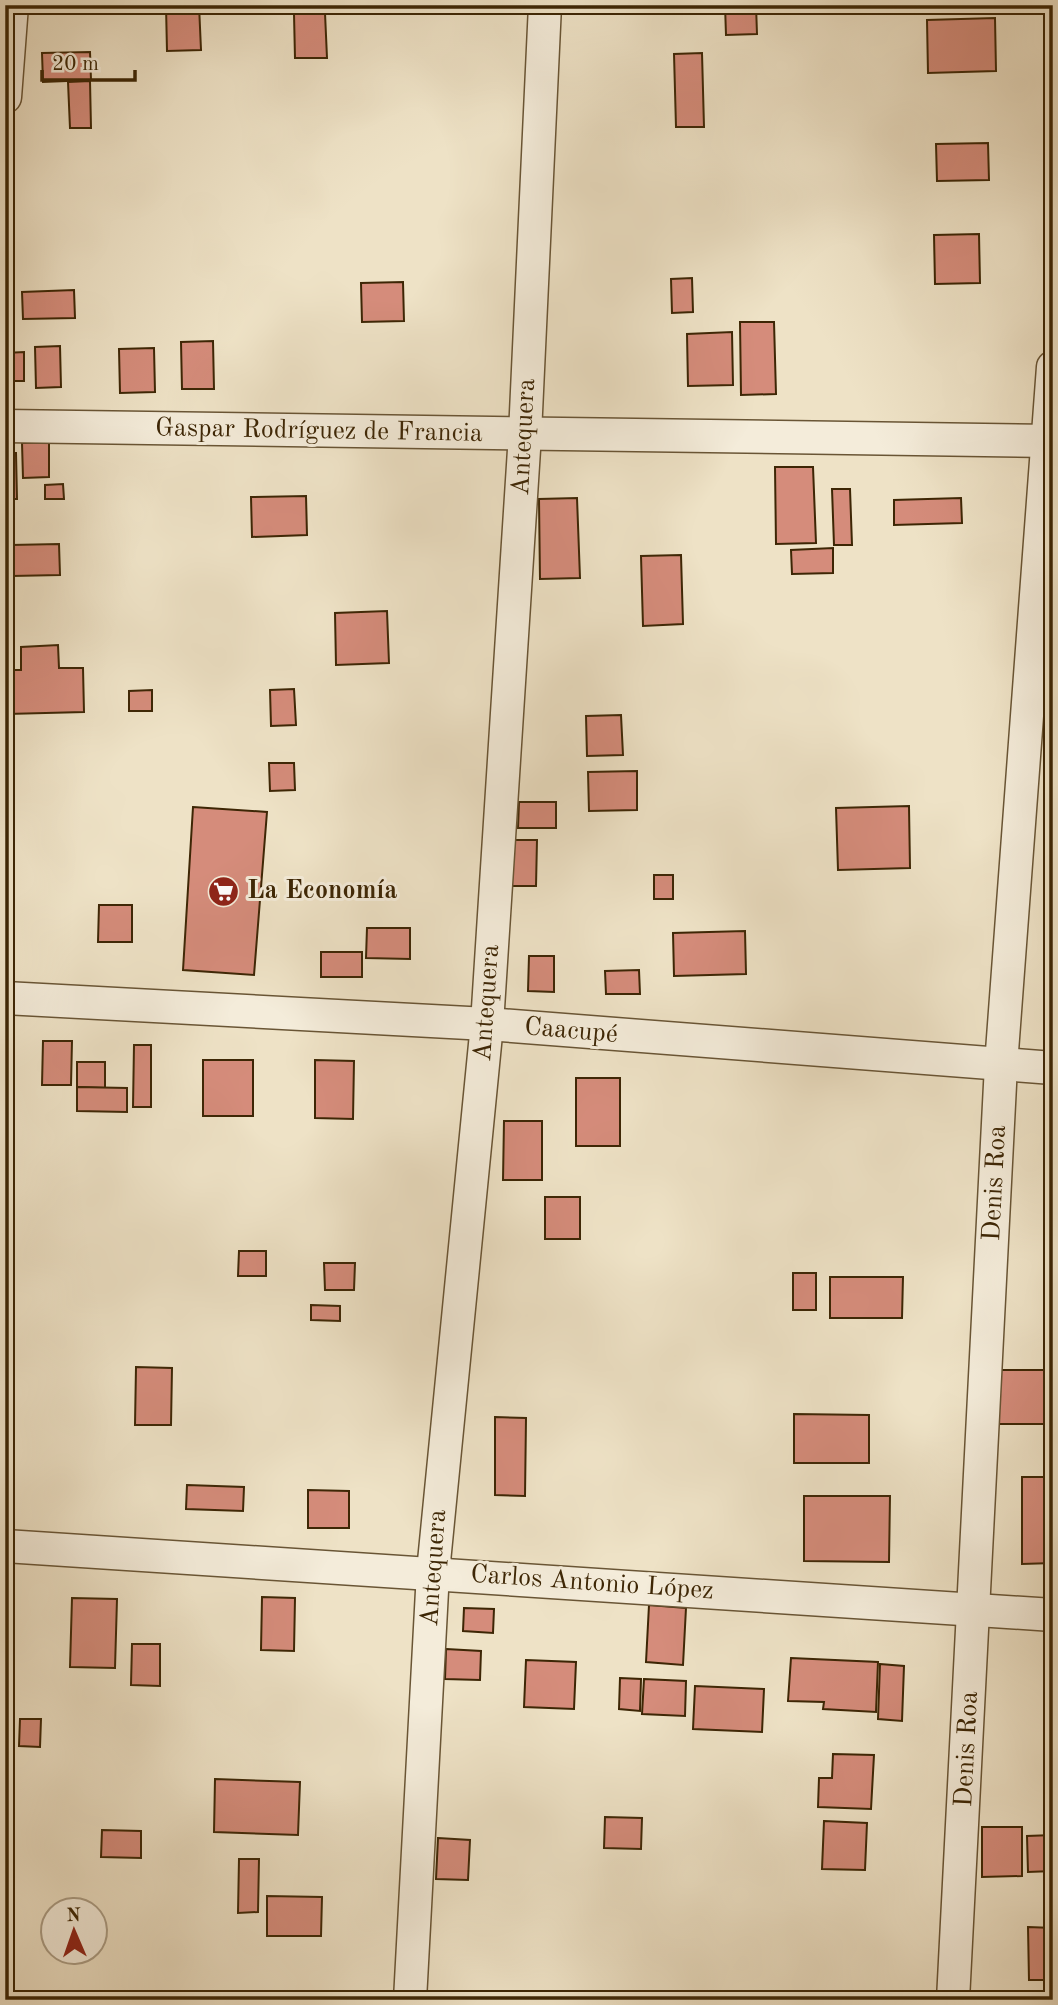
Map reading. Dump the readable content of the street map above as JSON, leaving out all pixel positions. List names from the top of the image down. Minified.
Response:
{"streets":{"street":["Gaspar Rodríguez de Francia","Antequera","Caacupé","Denis Roa","Carlos Antonio López"]},"crossings":[["Gaspar Rodríguez de Francia","Antequera"],["Gaspar Rodríguez de Francia","Denis Roa"],["Antequera","Caacupé"],["Antequera","Carlos Antonio López"],["Caacupé","Denis Roa"],["Denis Roa","Carlos Antonio López"]],"places":{"supermarket":["La Economía"]},"scale_bar":"20 m","north":"top"}
